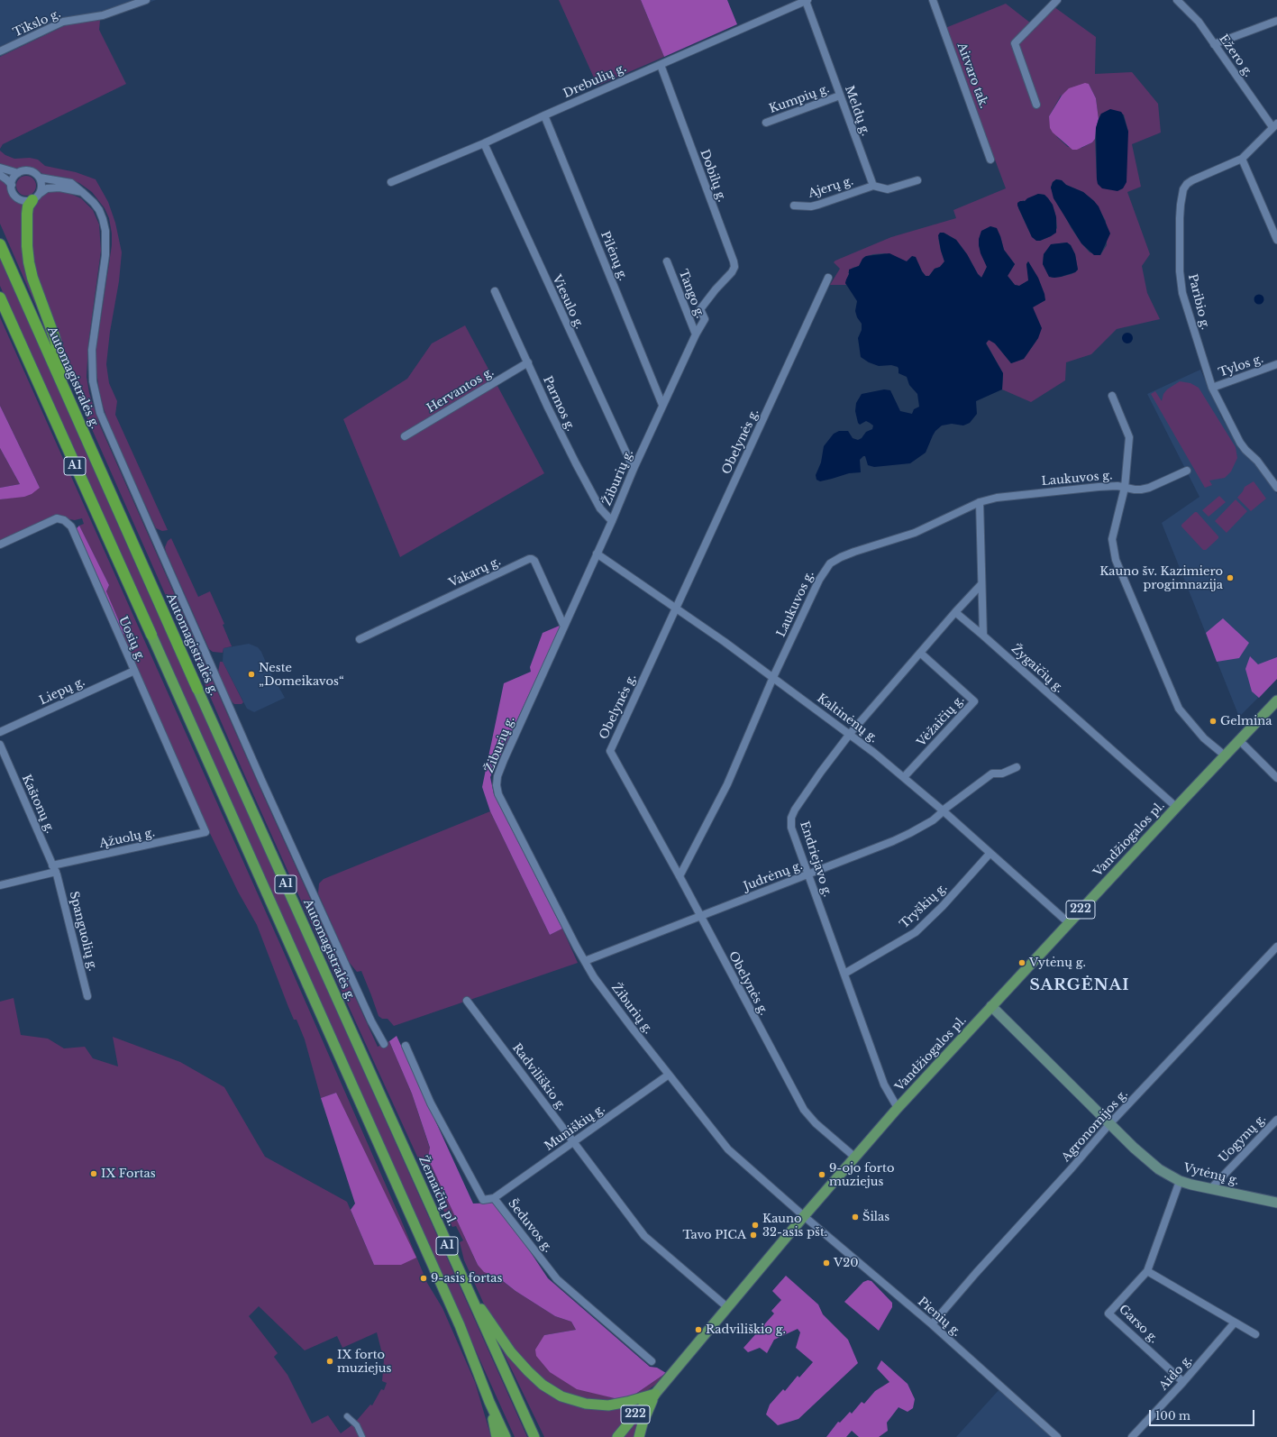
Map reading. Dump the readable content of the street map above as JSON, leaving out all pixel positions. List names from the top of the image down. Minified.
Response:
{"streets":{"highway":["Automagistralės g.","A1","Vandžiogalos pl.","222","Žemaičių pl."],"main road":["Vytėnų g."],"street":["Tikslo g.","Ežero g.","Aitvaro tak.","Drebulių g.","Kumpių g.","Meldų g.","Dobilų g.","Ajerų g.","Pilėnų g.","Tango g.","Viesulo g.","Paribio g.","Tylos g.","Hervantos g.","Parmos g.","Obelynės g.","Žiburių g.","Laukuvos g.","Vakarų g.","Uosių g.","Žygaičių g.","Liepų g.","Kaltinėnų g.","Vėžaičių g.","Kaštonų g.","Ąžuolų g.","Endriejavo g.","Judrėnų g.","Tryškių g.","Spanguolių g.","Radviliškio g.","Agronomijos g.","Muniškių g.","Uogynų g.","Šeduvos g.","Pienių g.","Garso g.","Aido g."]},"crossings":[["Ežero g.","Paribio g."],["Drebulių g.","Meldų g."],["Drebulių g.","Dobilų g."],["Drebulių g.","Pilėnų g."],["Drebulių g.","Viesulo g."],["Kumpių g.","Meldų g."],["Meldų g.","Ajerų g."],["Dobilų g.","Žiburių g."],["Pilėnų g.","Žiburių g."],["Tango g.","Žiburių g."],["Viesulo g.","Žiburių g."],["Paribio g.","Tylos g."],["Automagistralės g.","Žemaičių pl."],["Hervantos g.","Parmos g."],["Parmos g.","Žiburių g."],["Obelynės g.","Laukuvos g."],["Obelynės g.","Kaltinėnų g."],["Obelynės g.","Vandžiogalos pl."],["Obelynės g.","Judrėnų g."],["Žiburių g.","Vakarų g."],["Žiburių g.","Kaltinėnų g."],["Žiburių g.","Vandžiogalos pl."],["Žiburių g.","Judrėnų g."],["Žiburių g.","Muniškių g."],["Žiburių g.","Pienių g."],["Laukuvos g.","Kaltinėnų g."],["Laukuvos g.","Vandžiogalos pl."],["Uosių g.","Liepų g."],["Uosių g.","Ąžuolų g."],["Žygaičių g.","Vandžiogalos pl."],["Žygaičių g.","Endriejavo g."],["Kaltinėnų g.","Vėžaičių g."],["Kaltinėnų g.","Vandžiogalos pl."],["Kaltinėnų g.","Endriejavo g."],["Kaltinėnų g.","Judrėnų g."],["Kaltinėnų g.","Tryškių g."],["Vėžaičių g.","Endriejavo g."],["Kaštonų g.","Ąžuolų g."],["Kaštonų g.","Spanguolių g."],["Ąžuolų g.","Spanguolių g."],["Vandžiogalos pl.","Endriejavo g."],["Vandžiogalos pl.","222"],["Vandžiogalos pl.","Radviliškio g."],["Vandžiogalos pl.","Vytėnų g."],["Vandžiogalos pl.","Pienių g."],["Endriejavo g.","Judrėnų g."],["Endriejavo g.","Tryškių g."],["Radviliškio g.","Muniškių g."],["Agronomijos g.","Vytėnų g."],["Agronomijos g.","Pienių g."],["Muniškių g.","Šeduvos g."],["Uogynų g.","Vytėnų g."],["Vytėnų g.","Garso g."],["Garso g.","Aido g."]],"districts":["SARGĖNAI"],"places":["Kauno šv. Kazimiero progimnazija","Neste „Domeikavos“","Gelmina","Vytėnų g.","IX Fortas","9-ojo forto muziejus","Šilas","Kauno 32-asis pšt.","Tavo PICA","V20","9-asis fortas","Radviliškio g.","IX forto muziejus"],"scale_bar":"100 m"}
